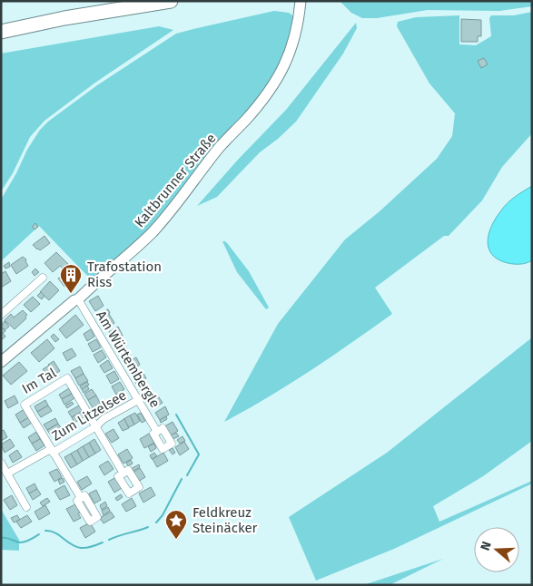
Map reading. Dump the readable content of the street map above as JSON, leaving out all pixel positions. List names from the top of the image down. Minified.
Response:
{"streets":{"street":["Kaltbrunner Straße","Am Würtembergle","Im Tal","Zum Litzelsee"]},"crossings":[["Kaltbrunner Straße","Am Würtembergle"],["Am Würtembergle","Zum Litzelsee"],["Im Tal","Zum Litzelsee"]],"places":{"building":["Trafostation Riss"],"place":["Feldkreuz Steinäcker"]},"north":"left"}
